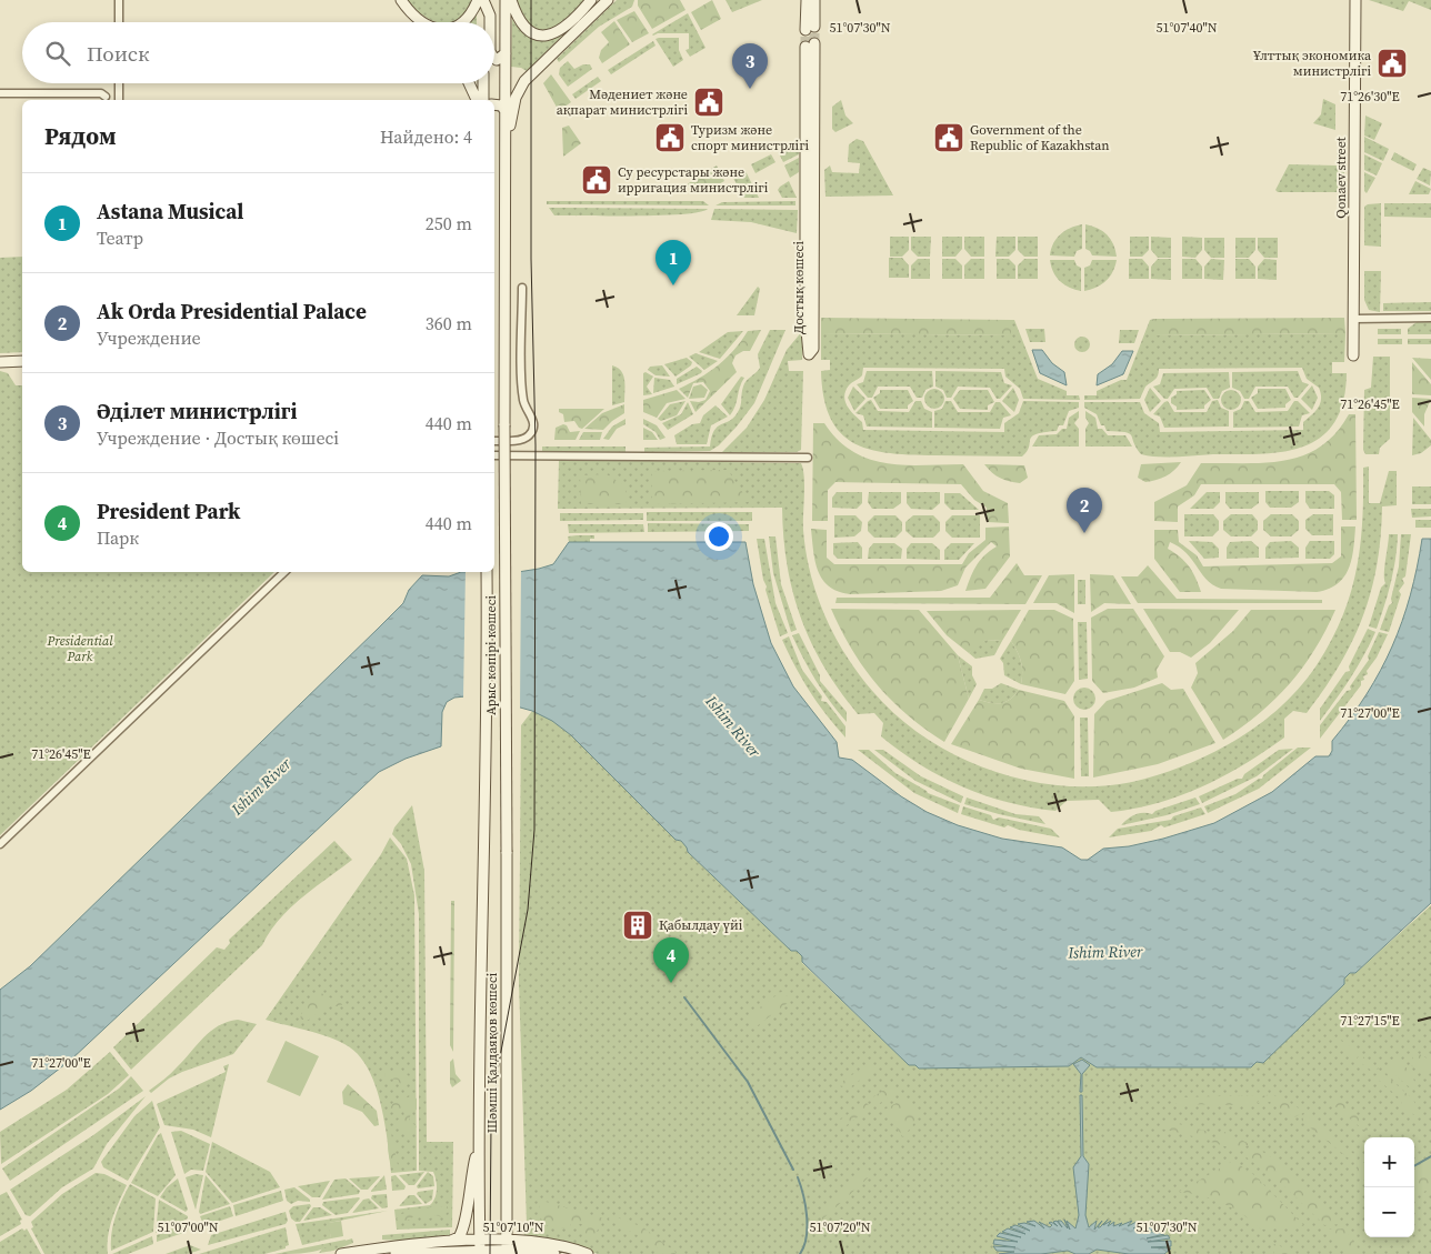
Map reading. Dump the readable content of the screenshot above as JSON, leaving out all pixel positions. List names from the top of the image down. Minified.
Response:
{"streets":{"main road":["Qonaev street","Достық көшесі","Арыс көпірі көшесі","Шәмші Қалдаяқов көшесі"]},"crossings":[["Арыс көпірі көшесі","Шәмші Қалдаяқов көшесі"]],"water":["Ishim River"],"parks":["Presidential Park"],"places":{"public building":["Ұлттық экономика министрлігі","Мәдениет және ақпарат министрлігі","Туризм және спорт министрлігі","Government of the Republic of Kazakhstan","Су ресурстары және ирригация министрлігі"],"building":["Қабылдау үйі"]},"page":{"search":"Поиск","pins":["3","1","2","4"],"heading":["Рядом","Найдено: 4"],"list":[{"mark":"1","name":"Astana Musical","note":"Театр","value":"250 m"},{"mark":"2","name":"Ak Orda Presidential Palace","note":"Учреждение","value":"360 m"},{"mark":"3","name":"Әділет министрлігі","note":"Учреждение · Достық көшесі","value":"440 m"},{"mark":"4","name":"President Park","note":"Парк","value":"440 m"}],"map_buttons":["+","−"]},"coordinates":["51°07'30\"N","51°07'40\"N","71°26'30\"E","71°26'45\"E","71°27'00\"E","71°27'15\"E","51°07'00\"N","51°07'10\"N","51°07'20\"N"]}
